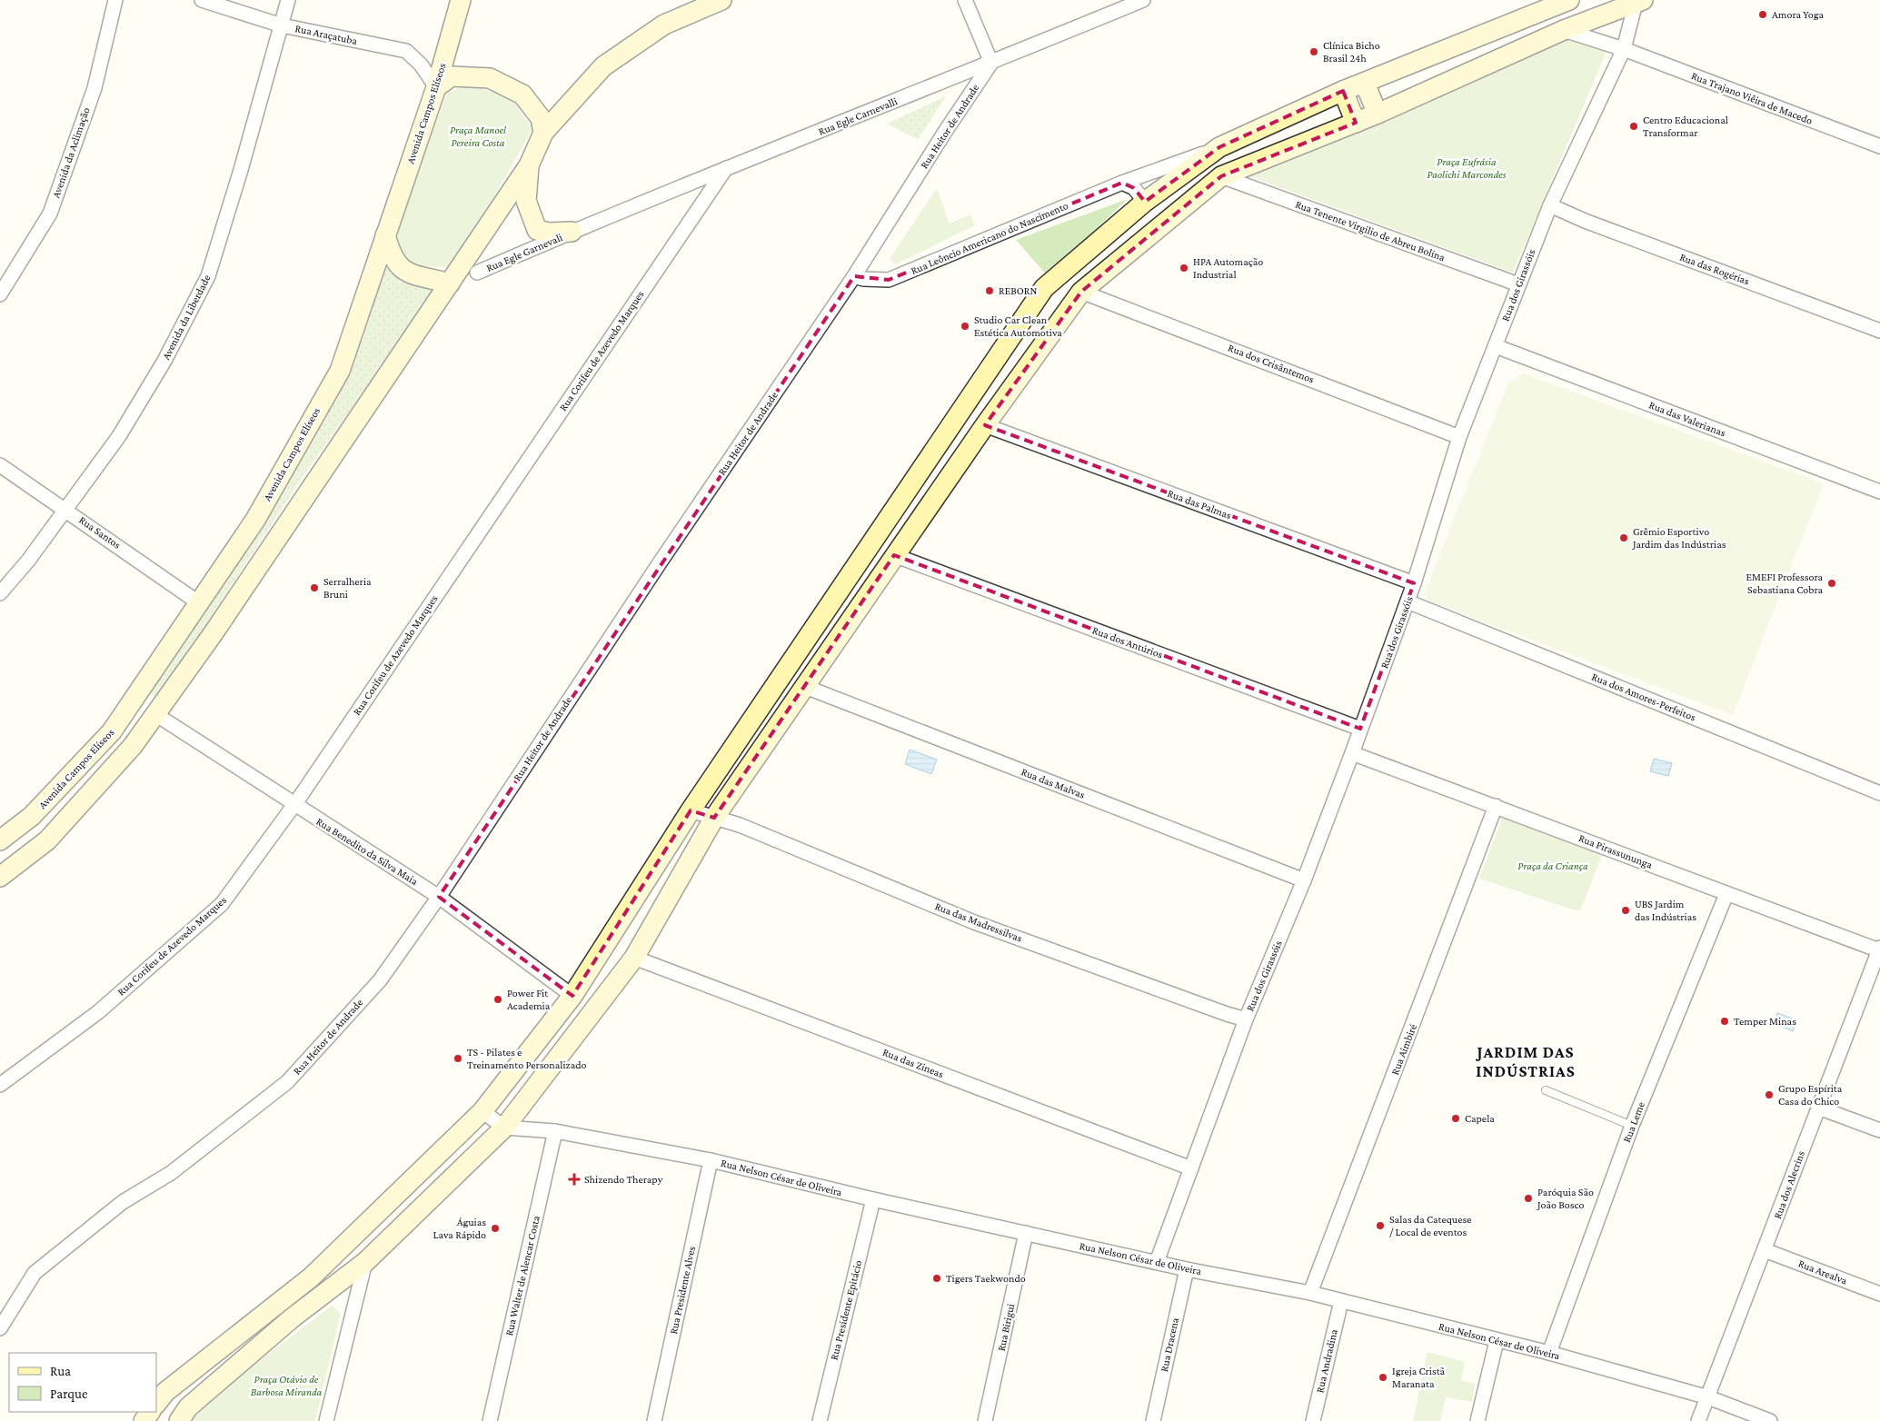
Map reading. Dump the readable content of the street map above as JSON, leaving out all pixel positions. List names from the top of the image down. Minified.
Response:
{"streets":{"main road":["Avenida Campos Elíseos"],"street":["Rua Araçatuba","Rua Trajano Viêira de Macedo","Rua Egle Carnevalli","Rua Heitor de Andrade","Avenida da Aclimação","Rua Tenente Virgilio de Abreu Bolina","Rua Leôncio Americano do Nascimento","Rua Egle Garnevali","Rua das Rogérias","Rua dos Girassóis","Avenida da Liberdade","Rua Corifeu de Azevedo Marques","Rua dos Crisântemos","Rua das Valerianas","Rua das Palmas","Rua Santos","Rua dos Antúrios","Rua dos Amores-Perfeitos","Rua das Malvas","Rua Benedito da Silva Maia","Rua Pirassununga","Rua das Madressilvas","Rua Aimbiré","Rua das Zineas","Rua Leme","Rua Nelson César de Oliveira","Rua dos Alecrins","Rua Arealva","Rua Walter de Alencar Costa","Rua Presidente Alves","Rua Presidente Epitácio","Rua Birigui","Rua Dracena","Rua Andradina"]},"crossings":[["Rua Araçatuba","Avenida Campos Elíseos"],["Rua Araçatuba","Avenida da Liberdade"],["Rua Trajano Viêira de Macedo","Rua dos Girassóis"],["Avenida Campos Elíseos","Rua Santos"],["Rua Egle Carnevalli","Rua Heitor de Andrade"],["Rua Egle Carnevalli","Rua Egle Garnevali"],["Rua Egle Carnevalli","Rua Corifeu de Azevedo Marques"],["Rua Heitor de Andrade","Rua Leôncio Americano do Nascimento"],["Rua Heitor de Andrade","Rua Benedito da Silva Maia"],["Rua Tenente Virgilio de Abreu Bolina","Rua dos Girassóis"],["Rua das Rogérias","Rua dos Girassóis"],["Rua dos Girassóis","Rua dos Crisântemos"],["Rua dos Girassóis","Rua das Valerianas"],["Rua dos Girassóis","Rua das Palmas"],["Rua dos Girassóis","Rua dos Antúrios"],["Rua dos Girassóis","Rua dos Amores-Perfeitos"],["Rua dos Girassóis","Rua das Malvas"],["Rua dos Girassóis","Rua Pirassununga"],["Rua dos Girassóis","Rua das Madressilvas"],["Rua dos Girassóis","Rua das Zineas"],["Rua dos Girassóis","Rua Nelson César de Oliveira"],["Avenida da Liberdade","Rua Santos"],["Rua Corifeu de Azevedo Marques","Rua Benedito da Silva Maia"],["Rua Pirassununga","Rua Aimbiré"],["Rua Pirassununga","Rua Leme"],["Rua Pirassununga","Rua dos Alecrins"],["Rua Aimbiré","Rua Nelson César de Oliveira"],["Rua Leme","Rua Nelson César de Oliveira"],["Rua Nelson César de Oliveira","Rua dos Alecrins"],["Rua Nelson César de Oliveira","Rua Walter de Alencar Costa"],["Rua Nelson César de Oliveira","Rua Presidente Alves"],["Rua Nelson César de Oliveira","Rua Presidente Epitácio"],["Rua Nelson César de Oliveira","Rua Birigui"],["Rua Nelson César de Oliveira","Rua Dracena"],["Rua Nelson César de Oliveira","Rua Andradina"],["Rua dos Alecrins","Rua Arealva"]],"districts":["JARDIM DAS INDÚSTRIAS"],"parks":["Praça Manoel Pereira Costa","Praça Eufrásia Paolichi Marcondes","Praça da Criança","Praça Otávio de Barbosa Miranda"],"places":{"other":["Amora Yoga","Clínica Bicho Brasil 24h","Centro Educacional Transformar","HPA Automação Industrial","REBORN","Studio Car Clean Estética Automotiva","Grêmio Esportivo Jardim das Indústrias","EMEFI Professora Sebastiana Cobra","Serralheria Bruni","UBS Jardim das Indústrias","Power Fit Academia","Temper Minas","TS - Pilates e Treinamento Personalizado","Grupo Espírita Casa do Chico","Capela","Paróquia São João Bosco","Salas da Catequese / Local de eventos","Águias Lava Rápido","Tigers Taekwondo","Igreja Cristã Maranata"],"health":["Shizendo Therapy"]},"legend":["Rua","Parque"]}
